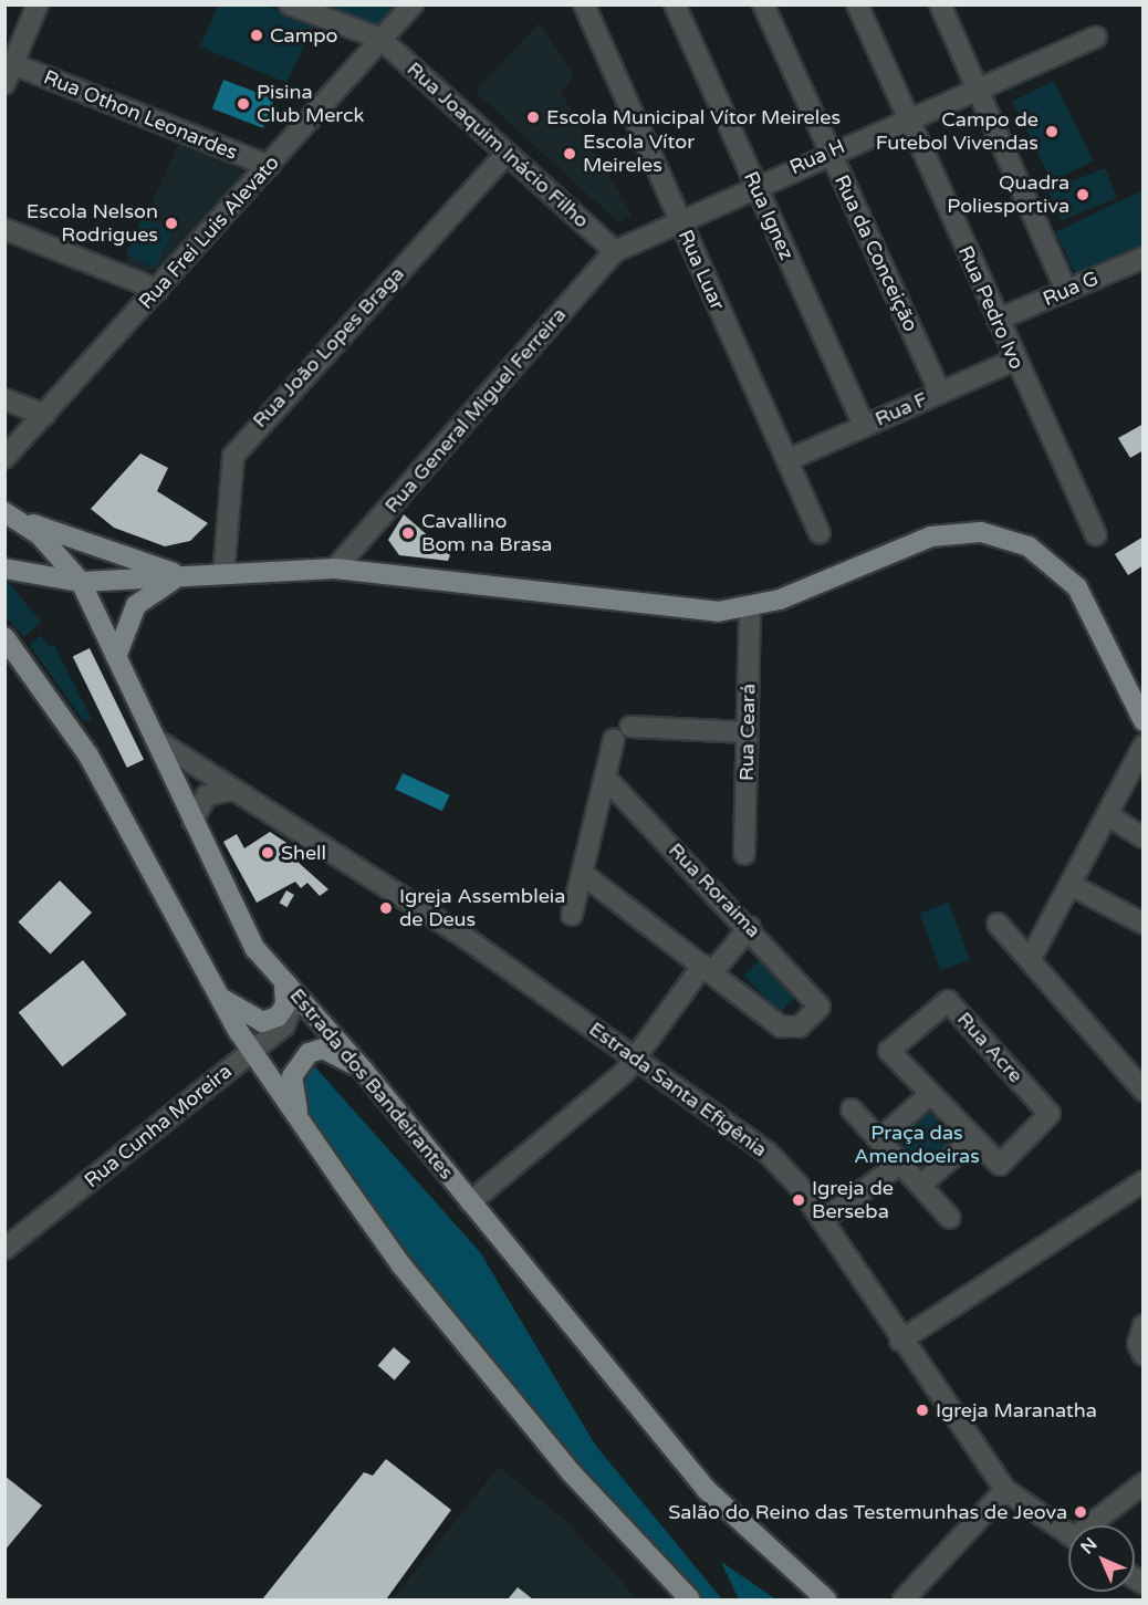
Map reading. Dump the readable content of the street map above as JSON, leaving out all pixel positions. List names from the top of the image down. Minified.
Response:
{"streets":{"main road":["Estrada dos Bandeirantes"],"street":["Rua Othon Leonardes","Rua Joaquim Inácio Filho","Rua H","Rua Ignez","Rua Frei Luis Alevato","Rua da Conceição","Rua Luar","Rua G","Rua Pedro Ivo","Rua João Lopes Braga","Rua F","Rua General Miguel Ferreira","Rua Ceará","Rua Roraima","Rua Acre","Estrada Santa Efigênia","Rua Cunha Moreira"]},"crossings":[["Rua Othon Leonardes","Rua Frei Luis Alevato"],["Rua Joaquim Inácio Filho","Rua H"],["Rua Joaquim Inácio Filho","Rua Frei Luis Alevato"],["Rua Joaquim Inácio Filho","Rua João Lopes Braga"],["Rua Joaquim Inácio Filho","Rua General Miguel Ferreira"],["Rua H","Rua Ignez"],["Rua H","Rua da Conceição"],["Rua H","Rua Luar"],["Rua H","Rua Pedro Ivo"],["Rua H","Rua General Miguel Ferreira"],["Rua Ignez","Rua F"],["Rua da Conceição","Rua F"],["Rua Luar","Rua F"],["Rua G","Rua Pedro Ivo"],["Rua Pedro Ivo","Rua F"],["Estrada dos Bandeirantes","Estrada Santa Efigênia"],["Estrada dos Bandeirantes","Rua Cunha Moreira"]],"parks":["Praça das Amendoeiras"],"places":["Campo","Pisina Club Merck","Escola Municipal Vítor Meireles","Campo de Futebol Vivendas","Escola Vítor Meireles","Quadra Poliesportiva","Escola Nelson Rodrigues","Cavallino Bom na Brasa","Shell","Igreja Assembleia de Deus","Igreja de Berseba","Igreja Maranatha","Salão do Reino das Testemunhas de Jeova"],"north":"top left"}
